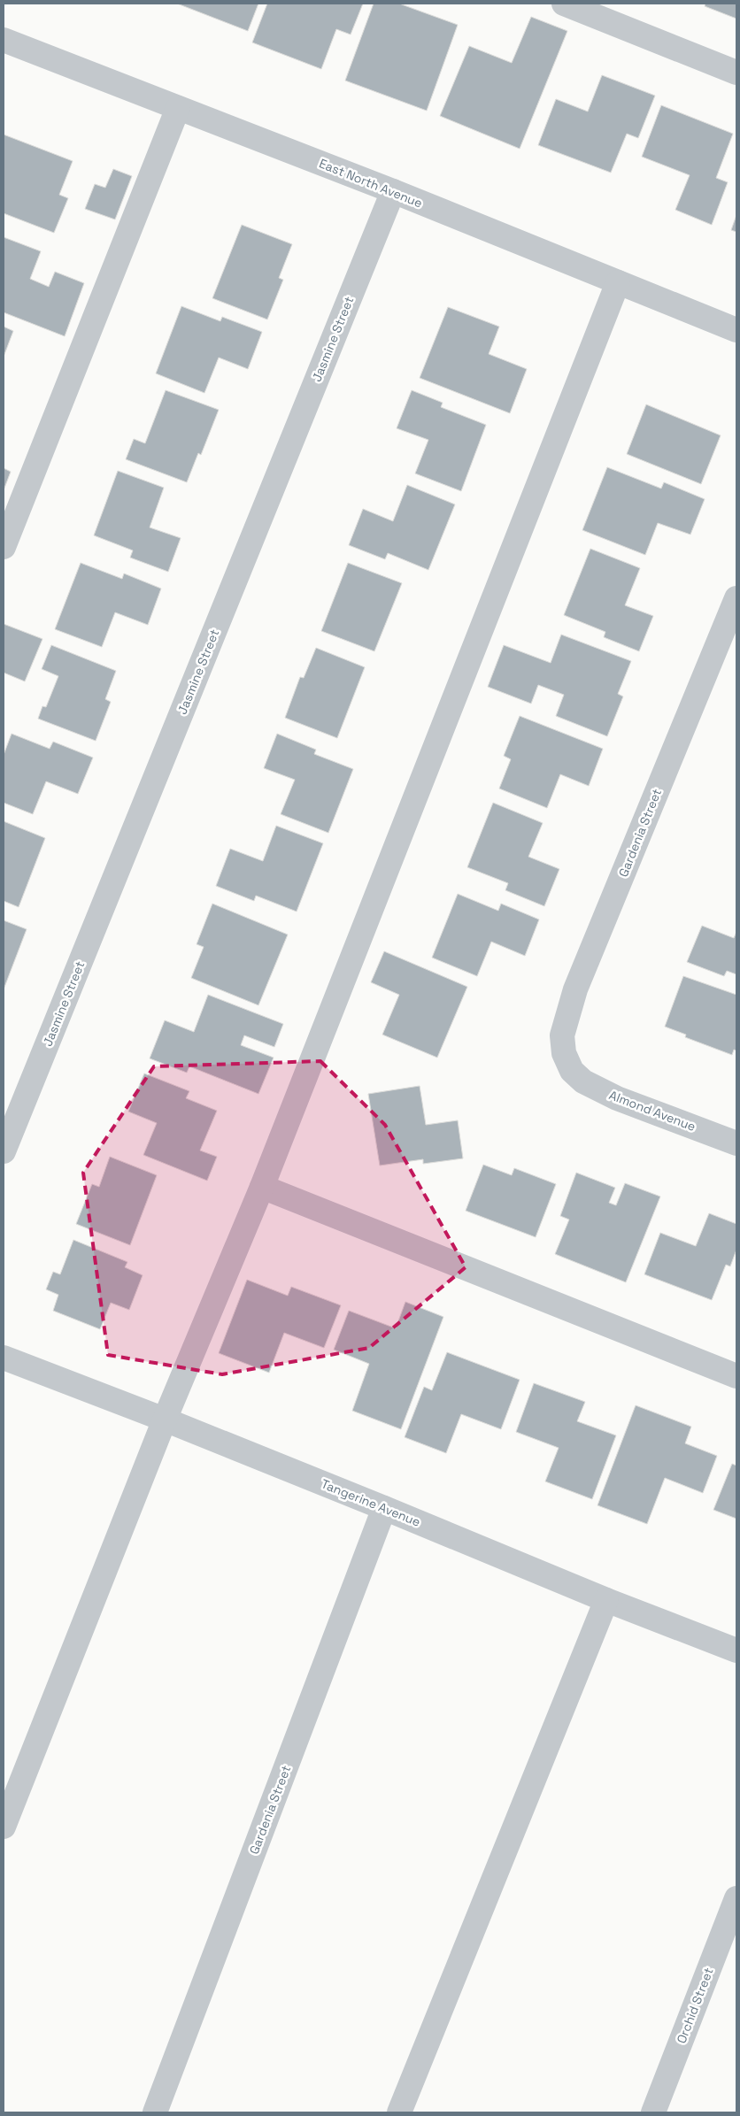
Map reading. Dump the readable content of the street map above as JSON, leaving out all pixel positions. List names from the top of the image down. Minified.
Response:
{"streets":{"street":["East North Avenue","Jasmine Street","Gardenia Street","Almond Avenue","Tangerine Avenue","Orchid Street"]},"crossings":[["East North Avenue","Jasmine Street"],["Gardenia Street","Almond Avenue"],["Gardenia Street","Tangerine Avenue"]]}
